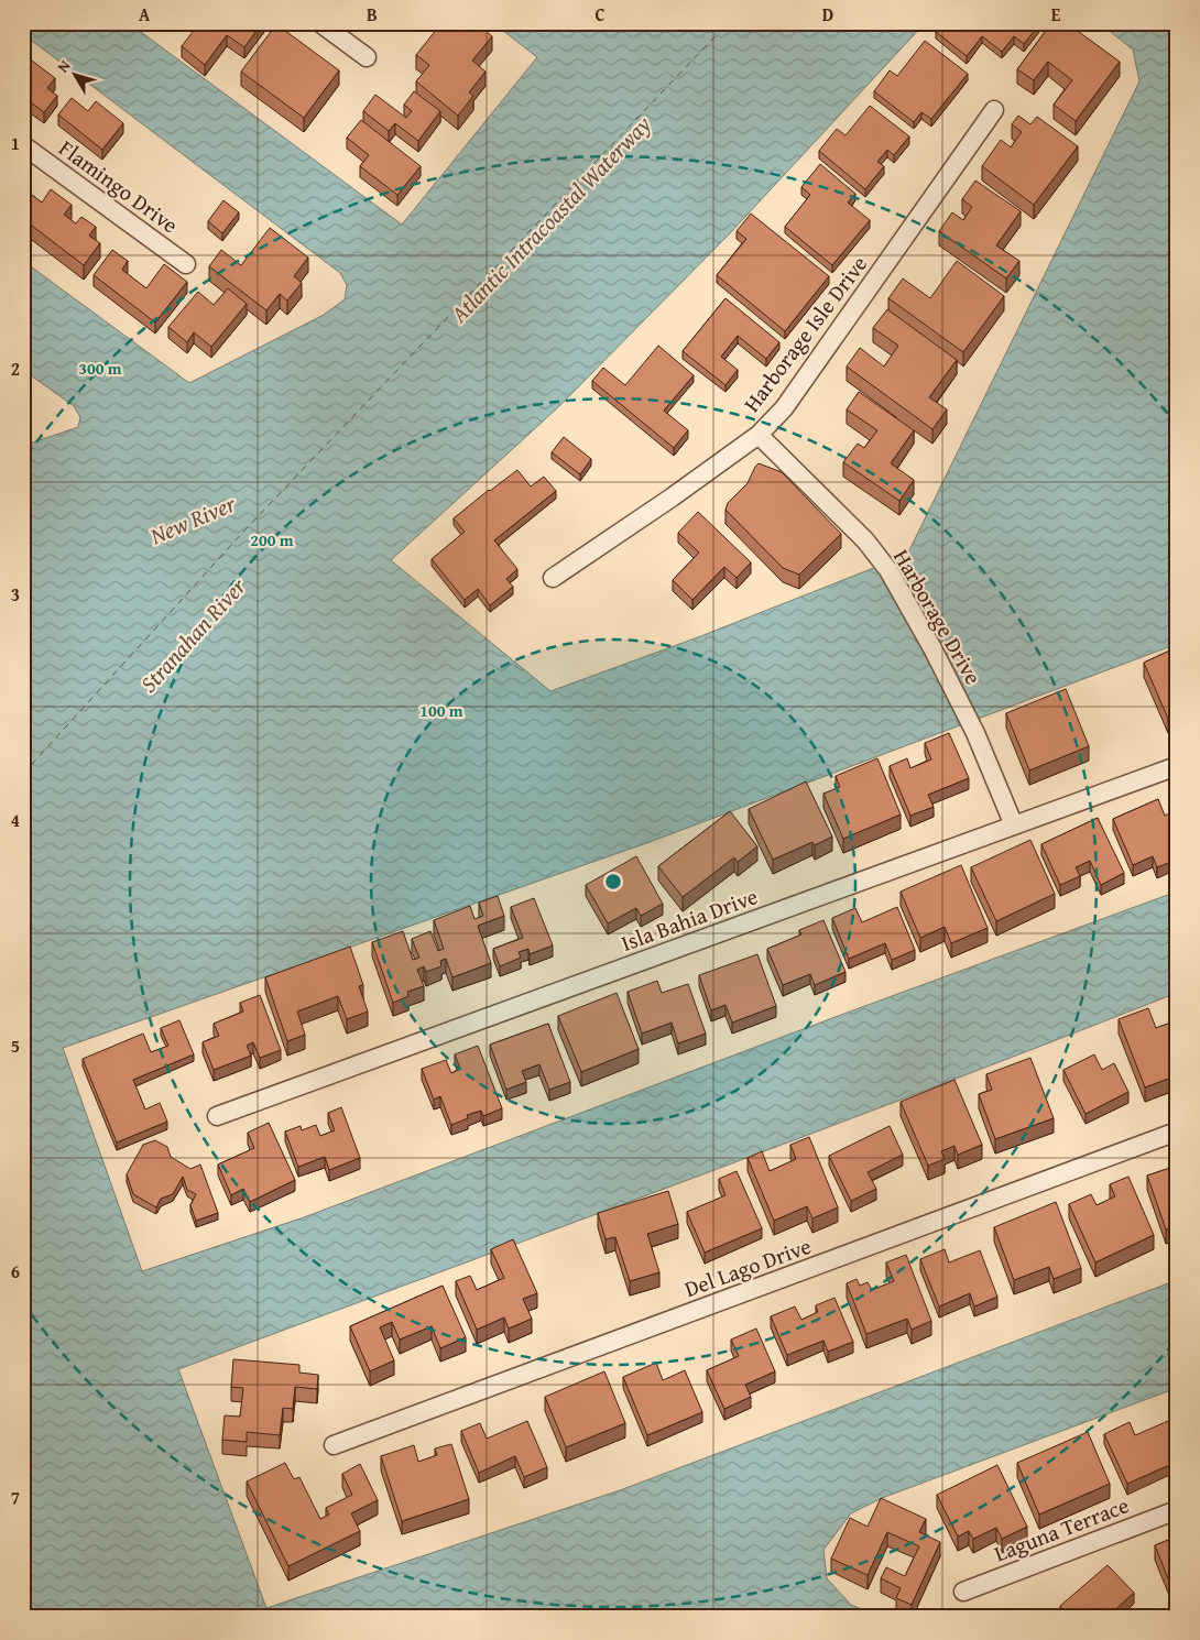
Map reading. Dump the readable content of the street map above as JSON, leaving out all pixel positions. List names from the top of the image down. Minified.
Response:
{"streets":{"street":["Flamingo Drive","Harborage Isle Drive","Harborage Drive","Isla Bahia Drive","Del Lago Drive","Laguna Terrace"]},"crossings":[["Harborage Isle Drive","Harborage Drive"],["Harborage Drive","Isla Bahia Drive"]],"water":["Atlantic Intracoastal Waterway","New River","Stranahan River"],"north":"top left","grid":{"columns":["A","B","C","D","E"],"rows":["1","2","3","4","5","6","7"]},"rings":["300 m","200 m","100 m"]}
